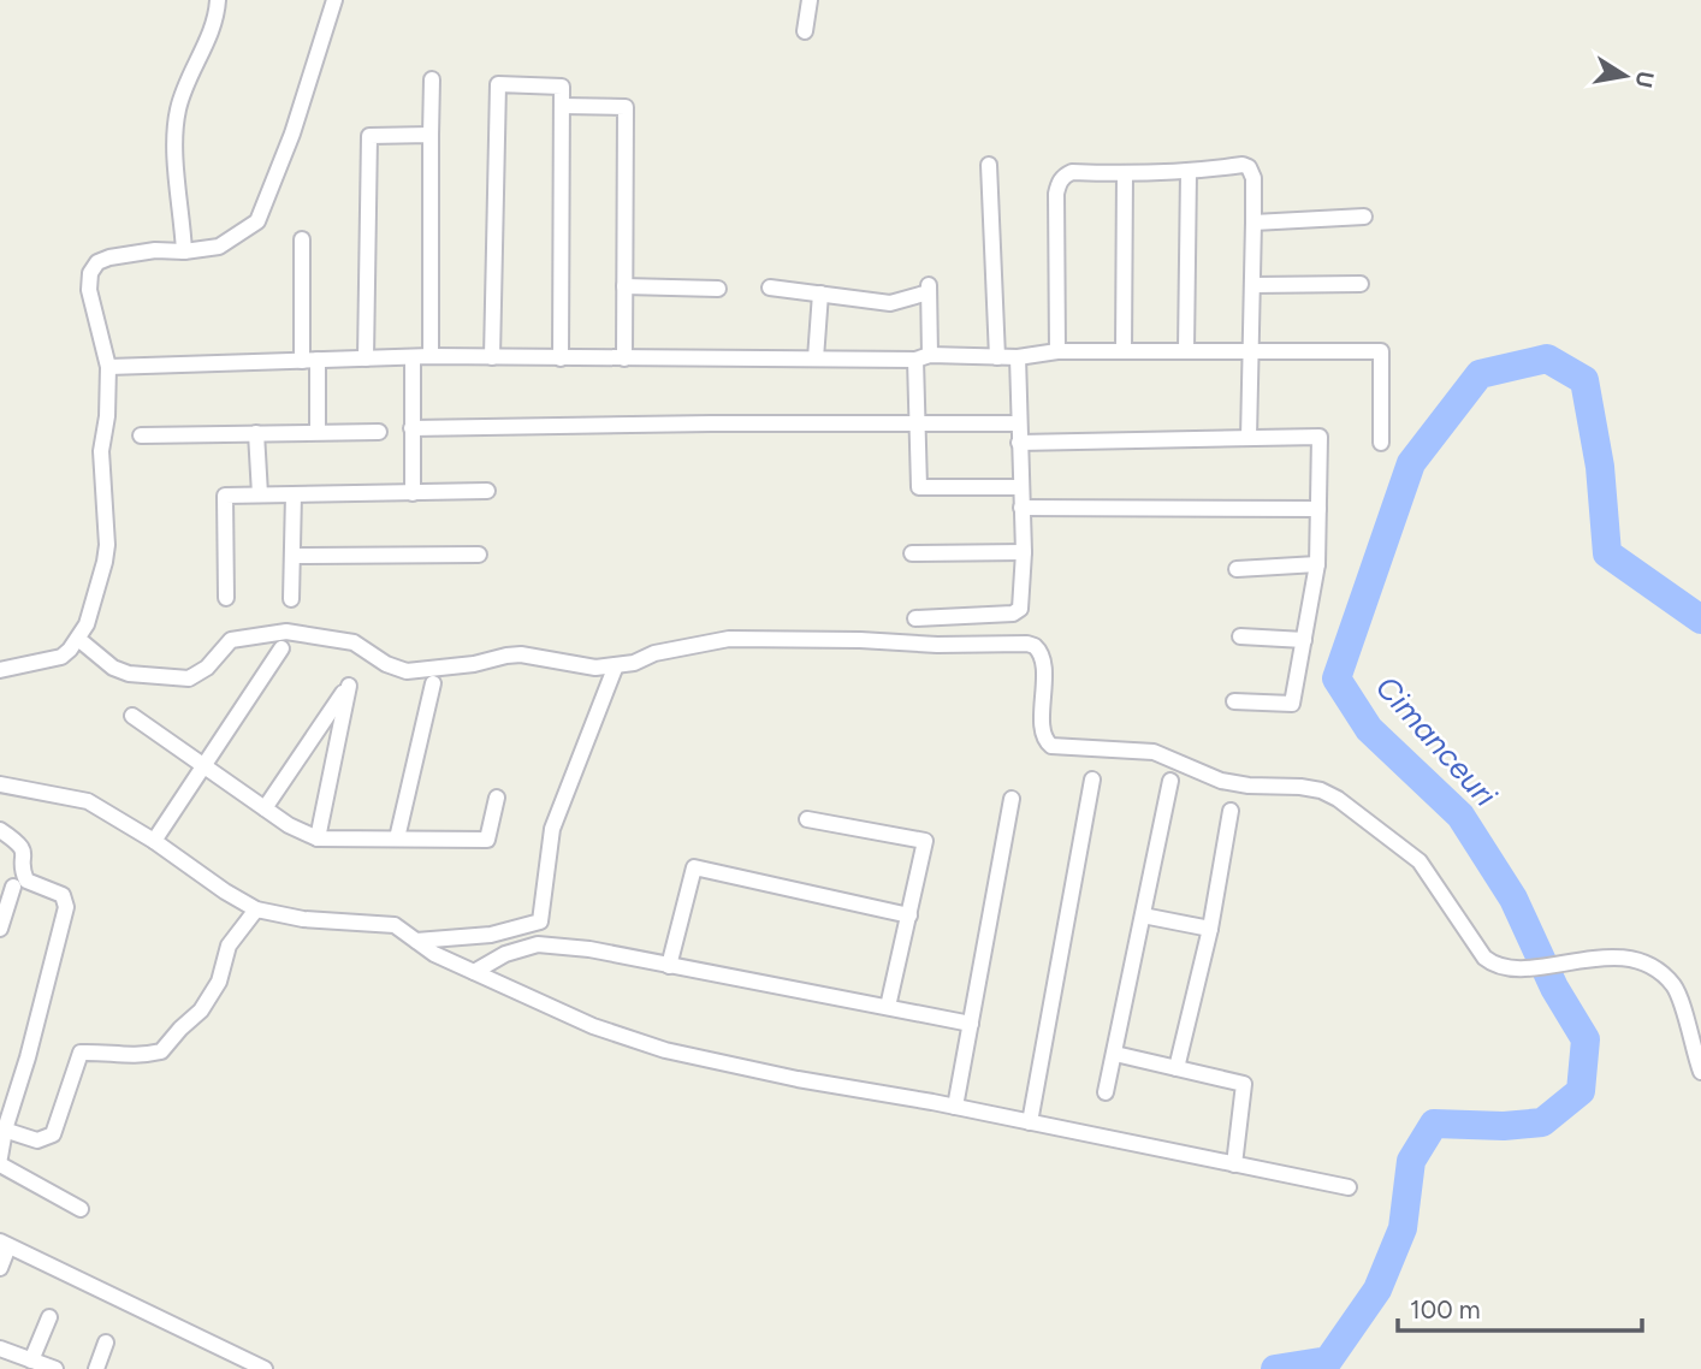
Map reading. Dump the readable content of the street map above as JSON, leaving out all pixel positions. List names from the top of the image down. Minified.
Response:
{"water":["Cimanceuri"],"scale_bar":"100 m","north":"right"}
